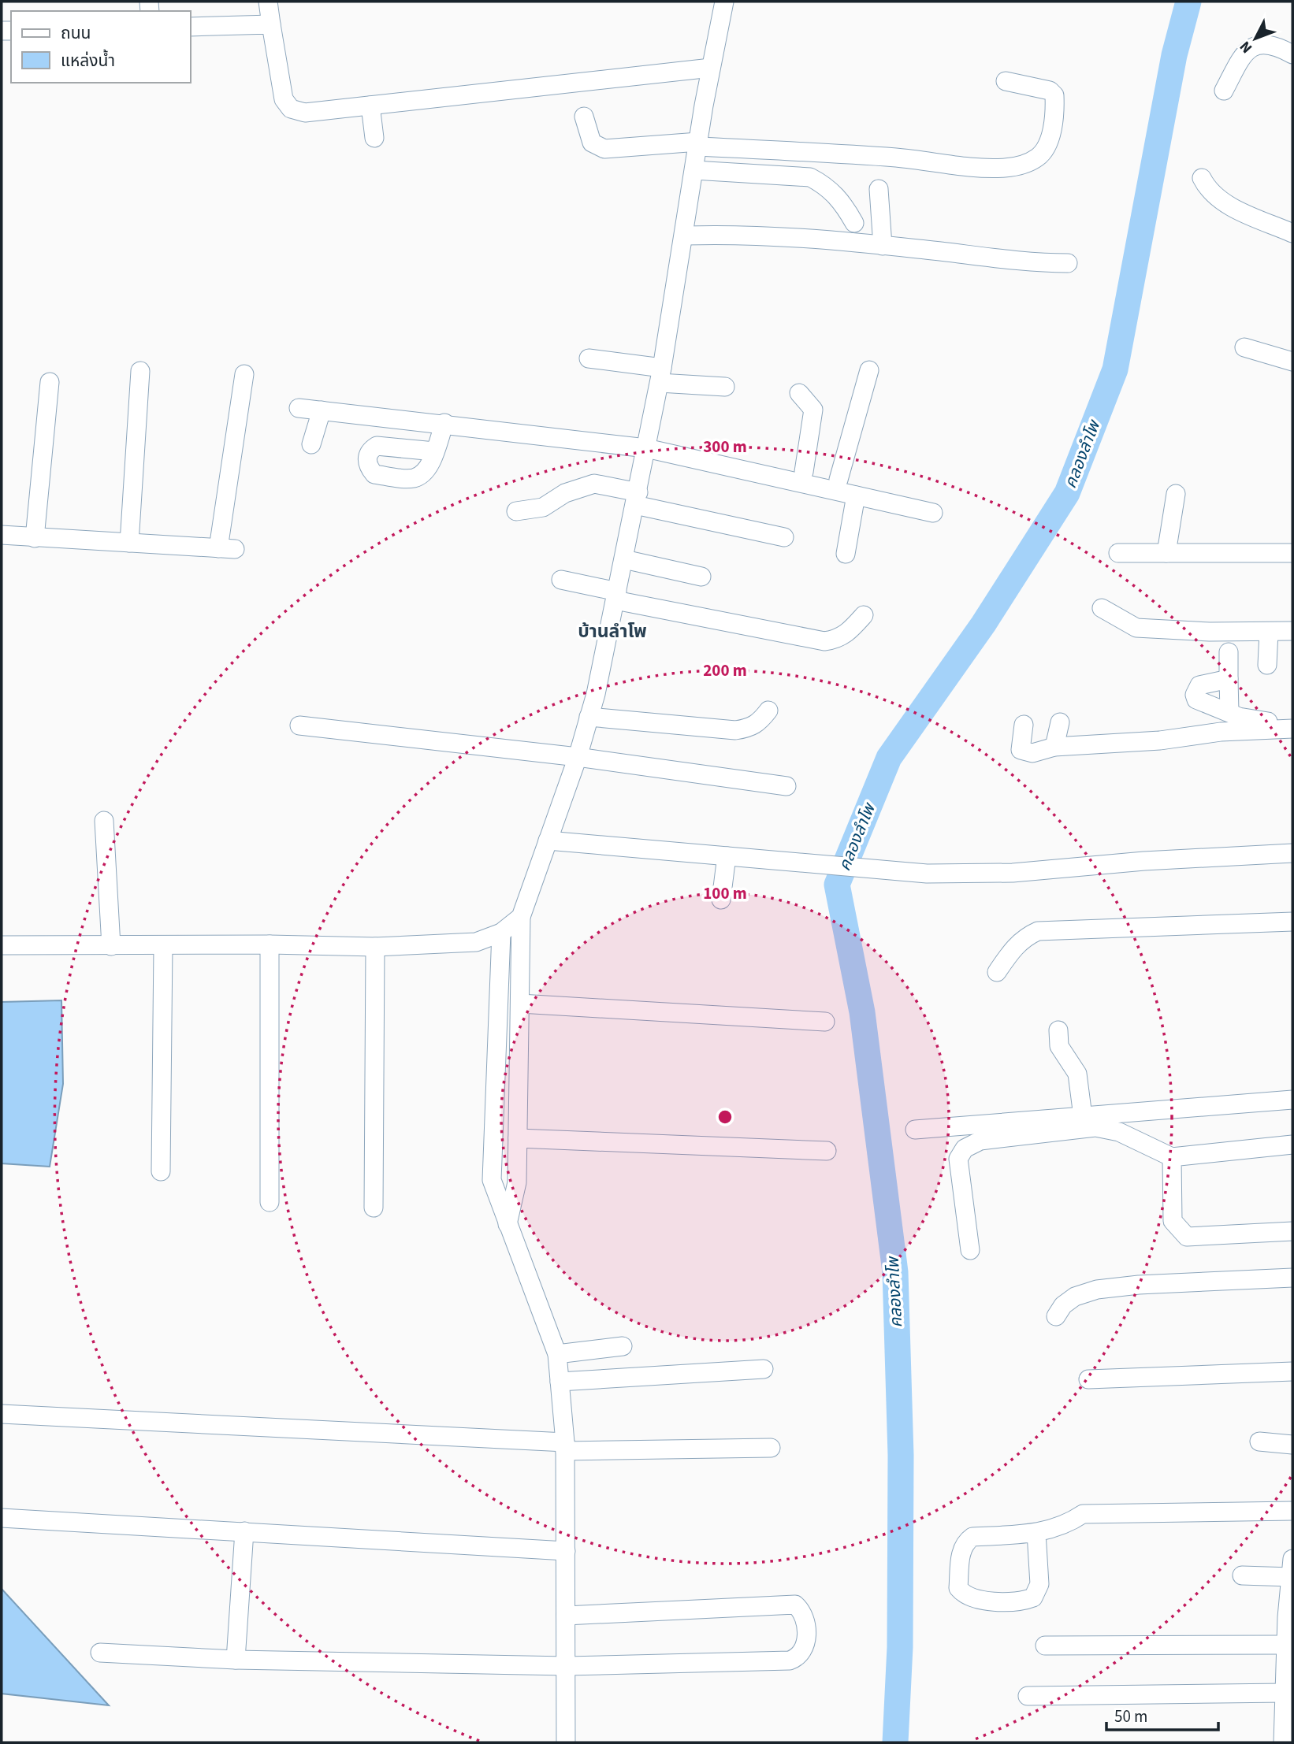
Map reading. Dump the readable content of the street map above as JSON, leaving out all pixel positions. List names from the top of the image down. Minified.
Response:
{"districts":["บ้านลำโพ"],"water":["คลองลำโพ"],"legend":["ถนน","แหล่งน้ำ"],"scale_bar":"50 m","north":"bottom left","rings":["300 m","200 m","100 m"]}
